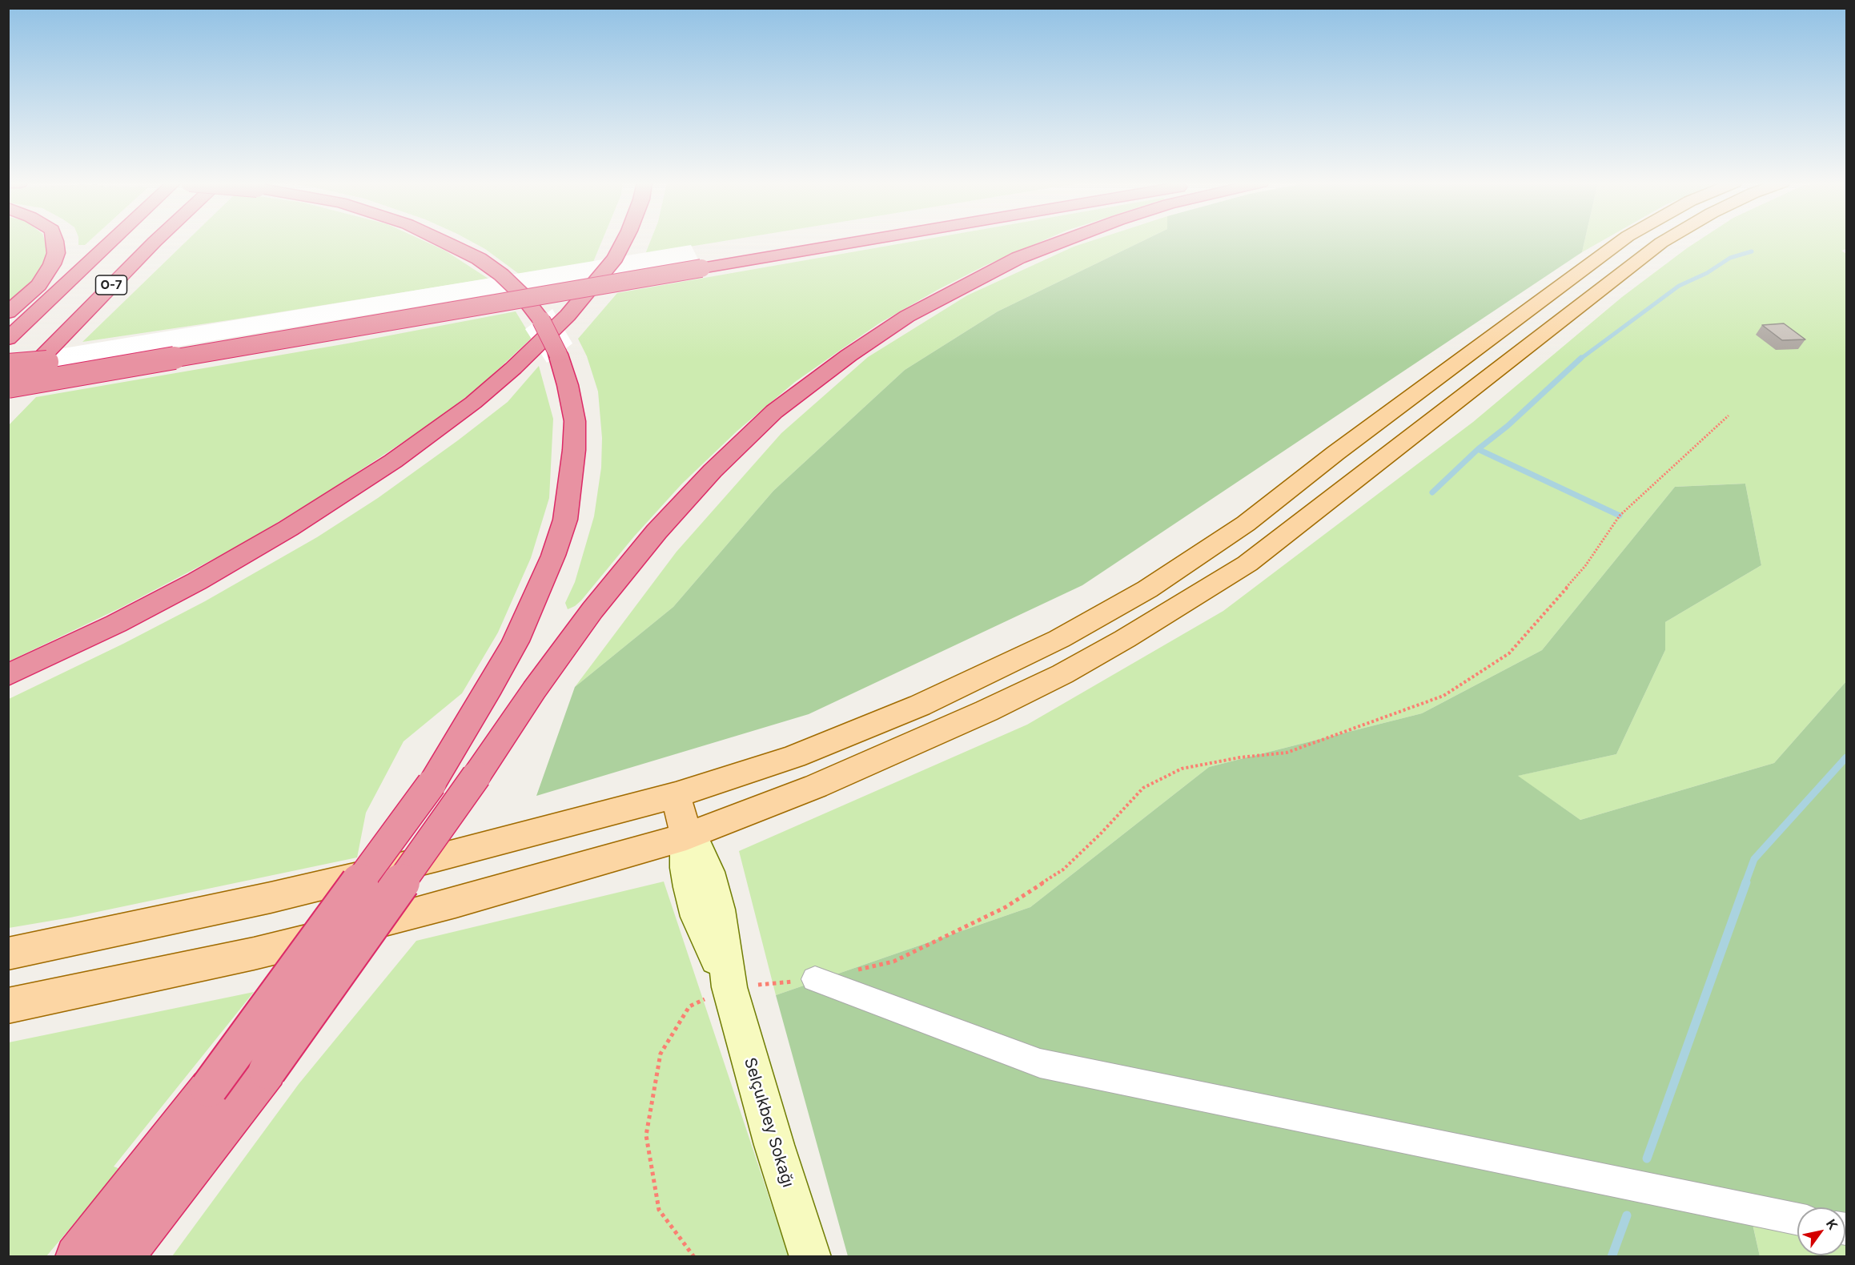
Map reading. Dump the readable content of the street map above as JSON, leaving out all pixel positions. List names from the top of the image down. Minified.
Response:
{"streets":{"highway":["O-7"],"street":["Selçukbey Sokağı"]},"north":"top right"}
